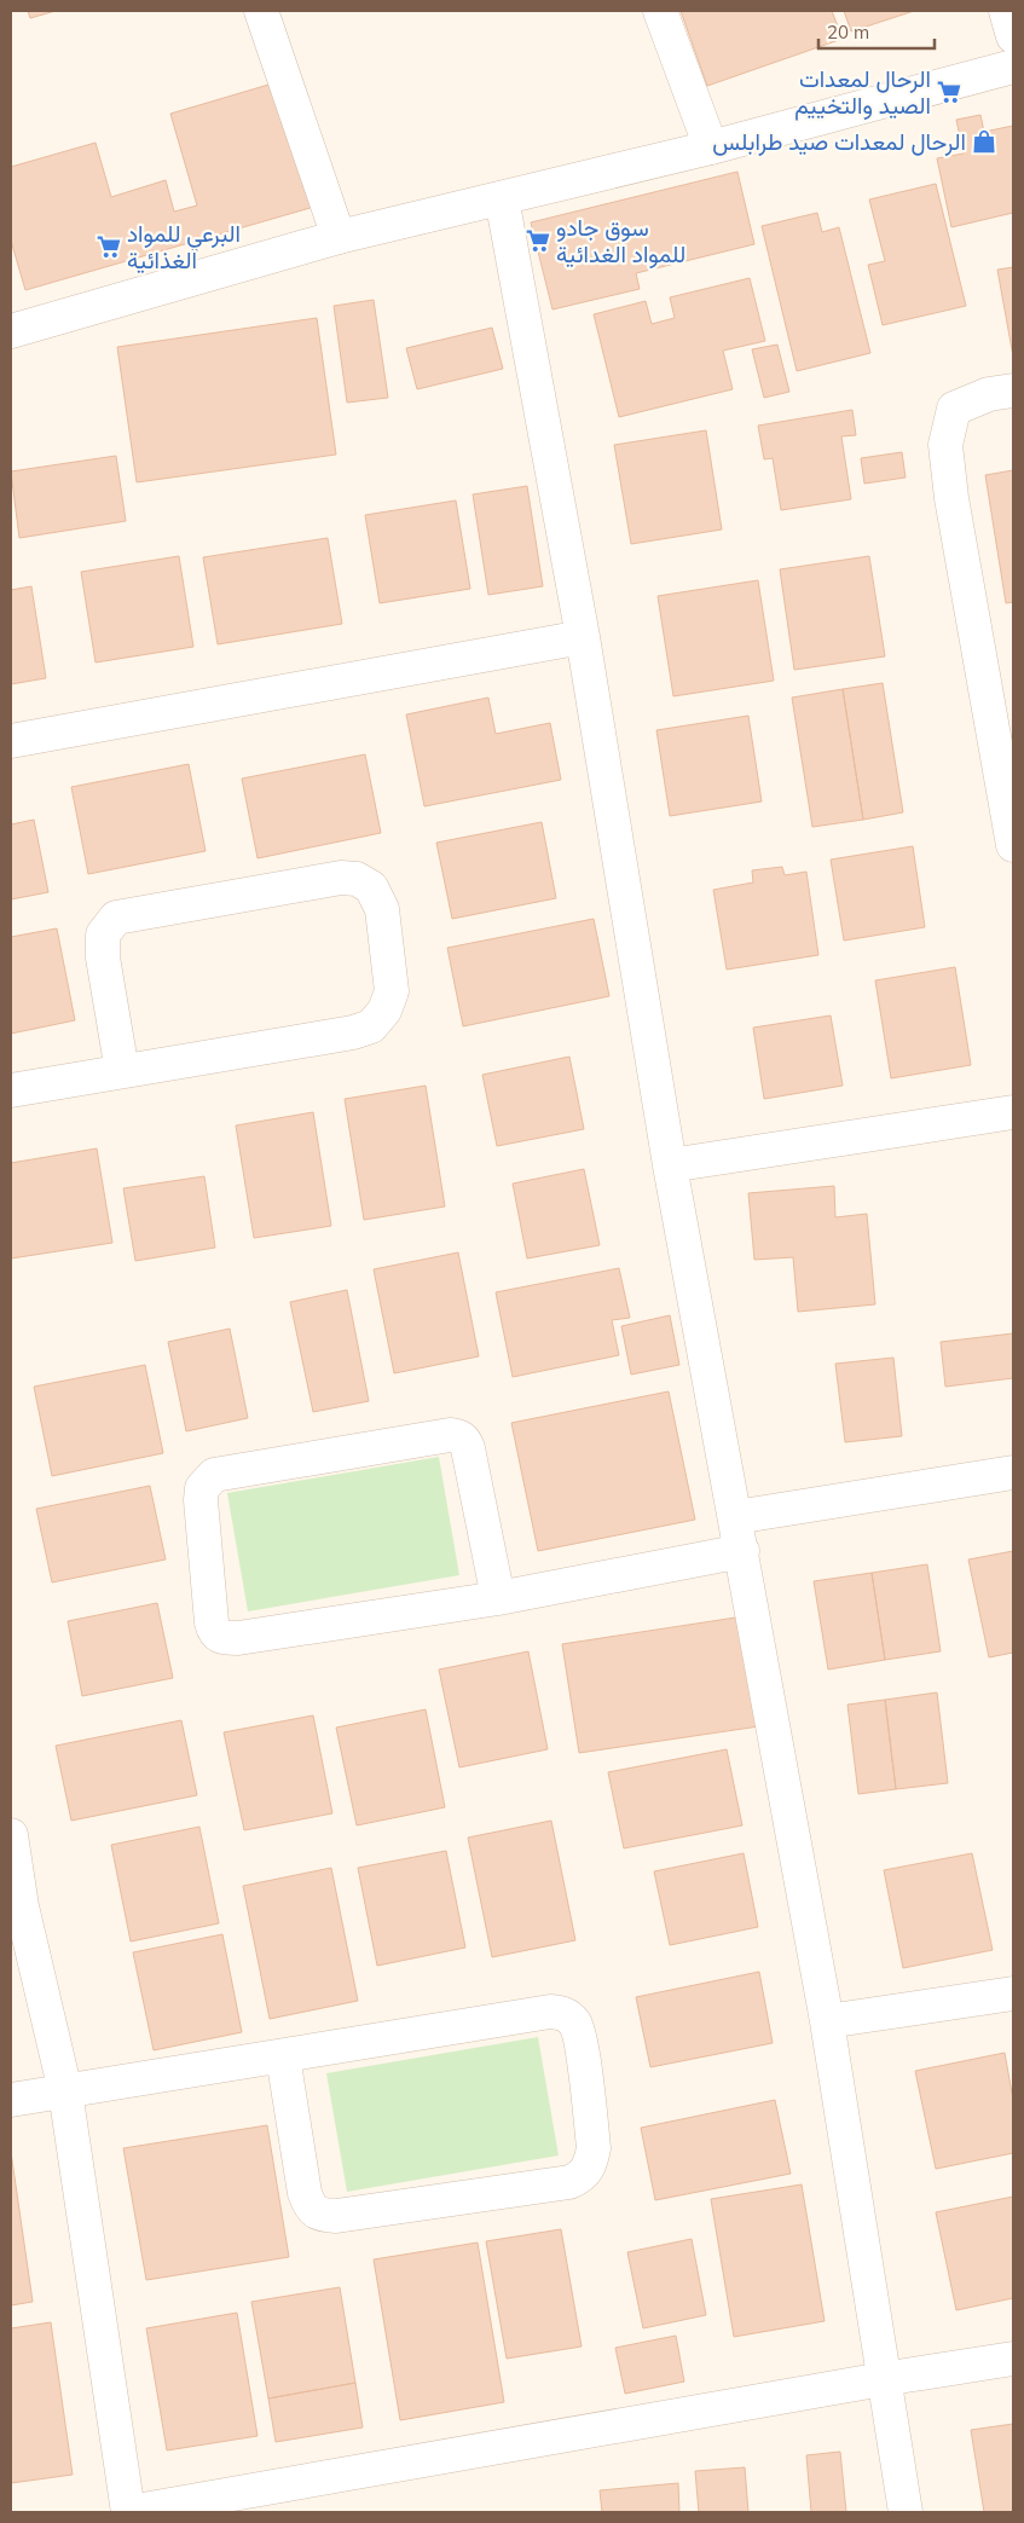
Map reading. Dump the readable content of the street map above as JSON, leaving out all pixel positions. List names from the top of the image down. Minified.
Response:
{"places":{"supermarket":["الرحال لمعدات الصيد والتخييم","سوق جادو للمواد الغدائية","البرعي للمواد الغذائية"],"shop":["الرحال لمعدات صيد طرابلس"]},"scale_bar":"20 m"}
